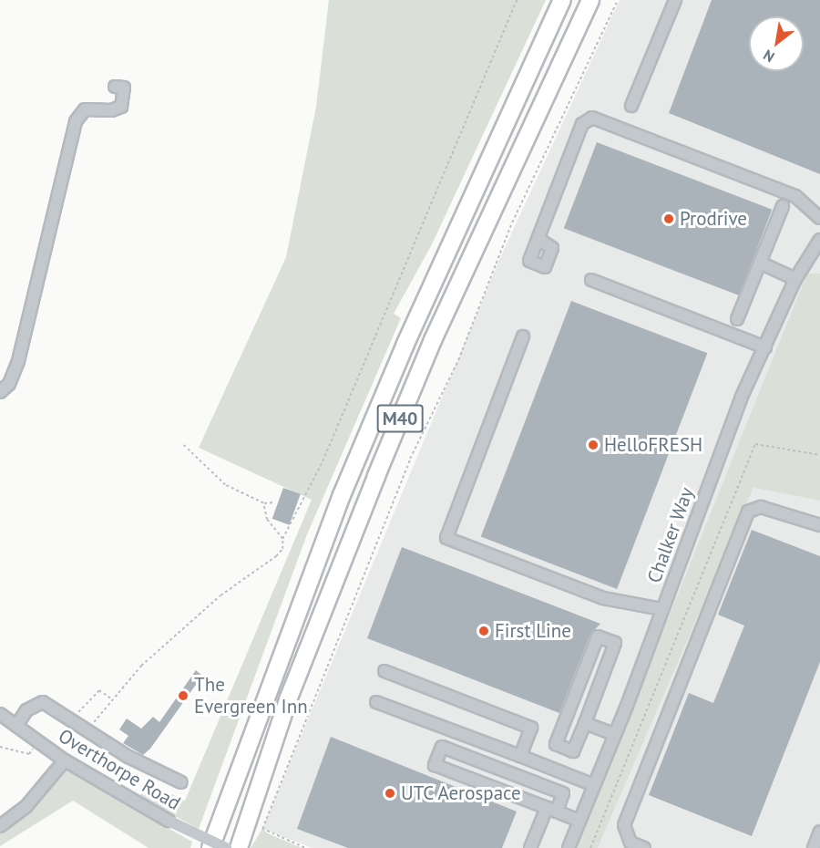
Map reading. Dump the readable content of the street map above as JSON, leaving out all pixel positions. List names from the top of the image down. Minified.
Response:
{"streets":{"highway":["M40"],"street":["Chalker Way","Overthorpe Road"]},"places":["Prodrive","HelloFRESH","First Line","The Evergreen Inn","UTC Aerospace"],"north":"bottom left"}
